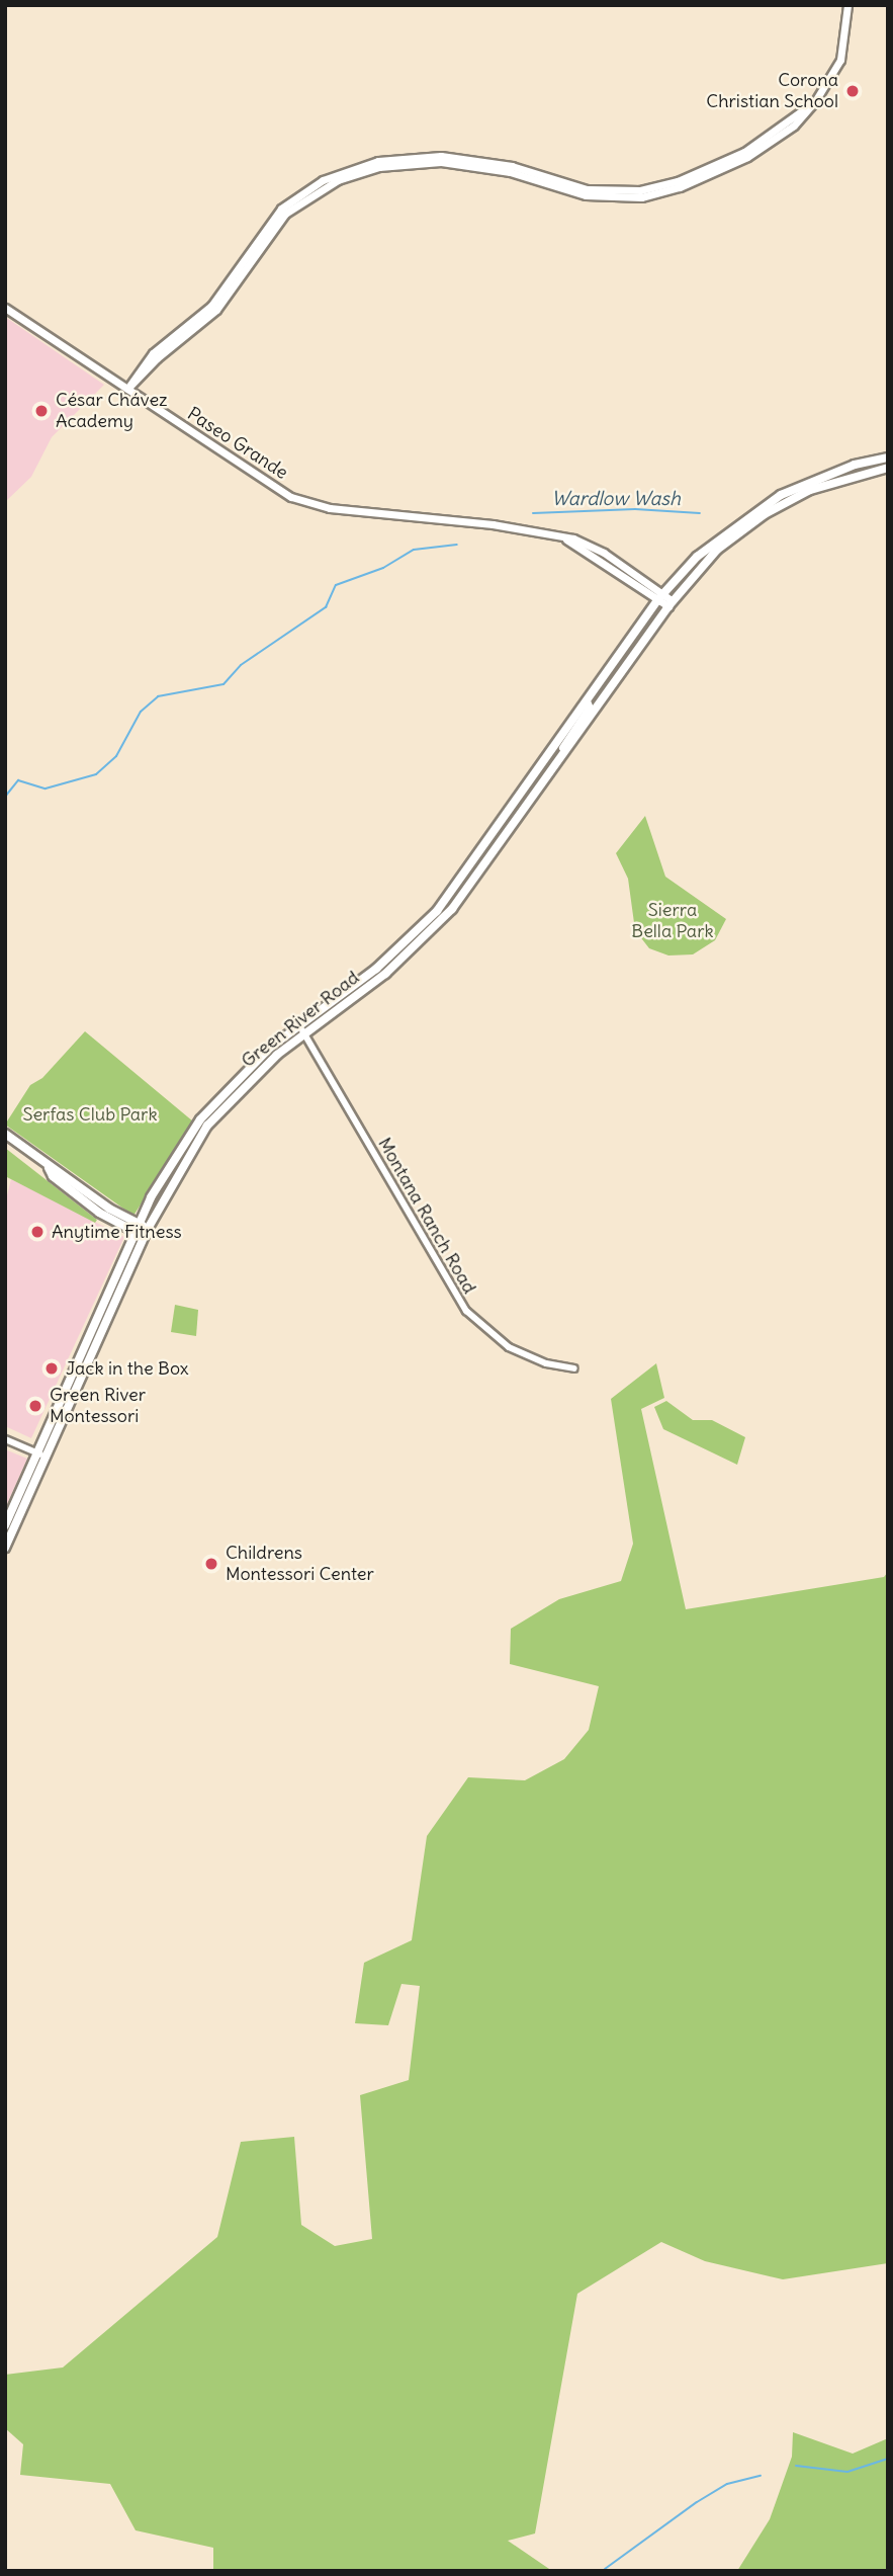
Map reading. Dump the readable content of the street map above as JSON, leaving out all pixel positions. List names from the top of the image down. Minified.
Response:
{"streets":{"main road":["Paseo Grande","Green River Road"],"street":["Montana Ranch Road"]},"crossings":[["Paseo Grande","Green River Road"],["Green River Road","Montana Ranch Road"]],"water":["Wardlow Wash"],"parks":["Sierra Bella Park","Serfas Club Park"],"places":["Corona Christian School","César Chávez Academy","Anytime Fitness","Jack in the Box","Green River Montessori","Childrens Montessori Center"]}
